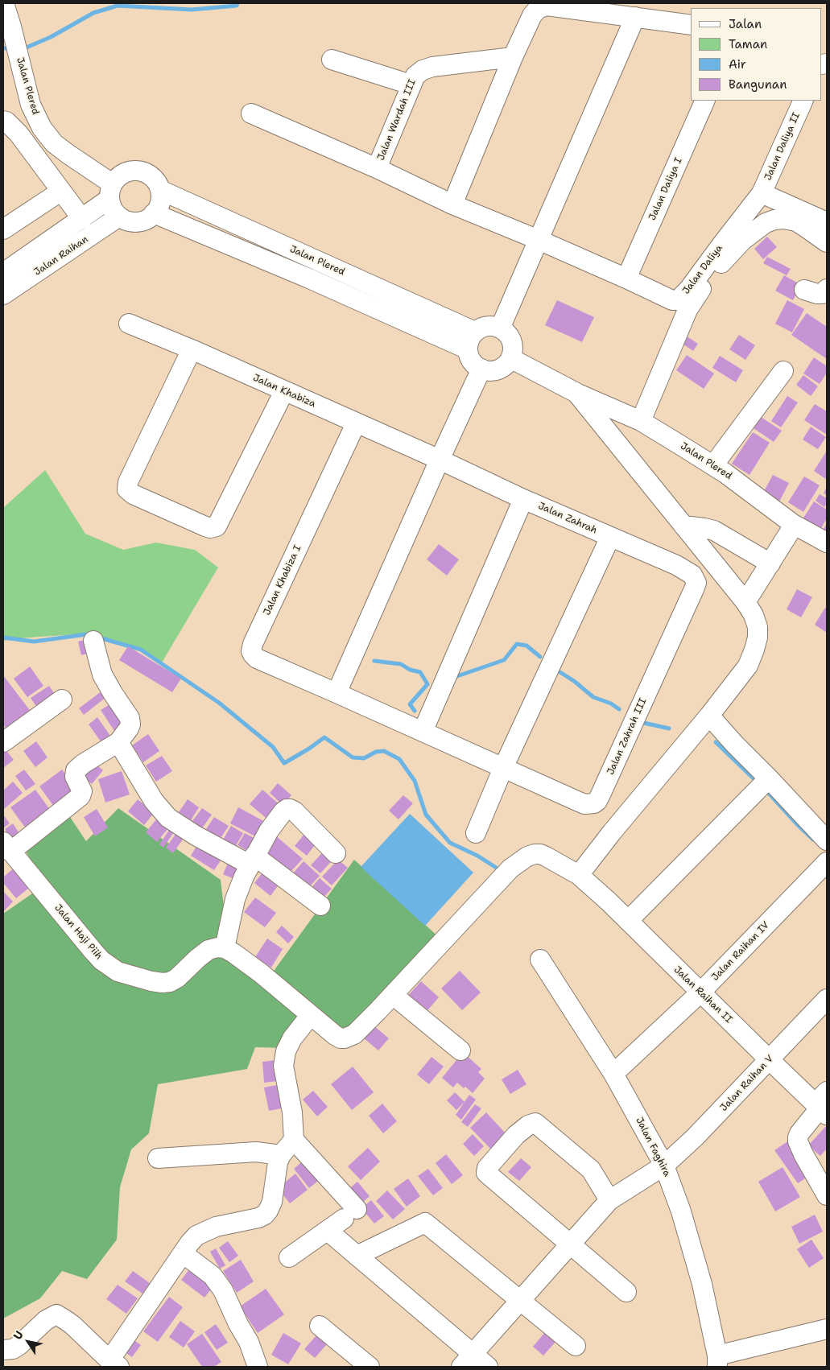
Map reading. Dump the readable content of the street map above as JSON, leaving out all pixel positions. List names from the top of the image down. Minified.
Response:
{"streets":{"street":["Jalan Plered","Jalan Wardah III","Jalan Daliya II","Jalan Daliya I","Jalan Raihan","Jalan Daliya","Jalan Khabiza","Jalan Zahrah","Jalan Khabiza I","Jalan Zahrah III","Jalan Haji Piih","Jalan Raihan IV","Jalan Raihan II","Jalan Raihan V","Jalan Faghira"]},"crossings":[["Jalan Plered","Jalan Raihan"],["Jalan Wardah III","Jalan Daliya"],["Jalan Daliya II","Jalan Daliya"],["Jalan Daliya I","Jalan Daliya"],["Jalan Khabiza","Jalan Zahrah"],["Jalan Khabiza","Jalan Khabiza I"],["Jalan Zahrah","Jalan Zahrah III"],["Jalan Raihan IV","Jalan Raihan II"],["Jalan Raihan IV","Jalan Faghira"],["Jalan Raihan II","Jalan Raihan V"],["Jalan Raihan V","Jalan Faghira"]],"legend":["Jalan","Taman","Air","Bangunan"],"north":"top left"}
